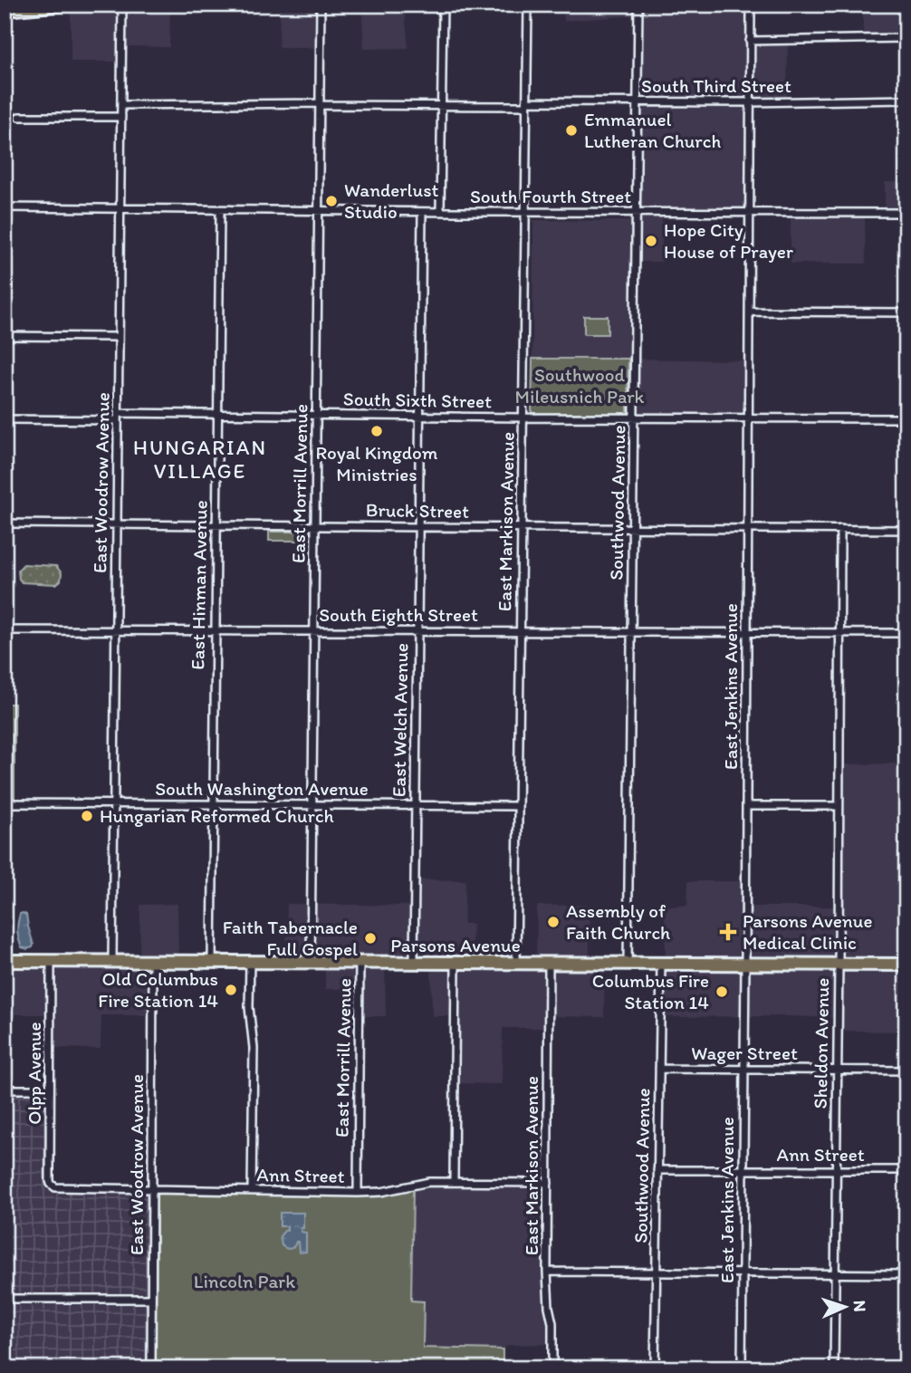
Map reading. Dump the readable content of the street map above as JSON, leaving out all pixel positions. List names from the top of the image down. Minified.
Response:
{"streets":{"main road":["Parsons Avenue"],"street":["South Third Street","South Fourth Street","South Sixth Street","East Woodrow Avenue","East Morrill Avenue","Southwood Avenue","Bruck Street","East Markison Avenue","East Hinman Avenue","South Eighth Street","East Jenkins Avenue","East Welch Avenue","South Washington Avenue","Sheldon Avenue","Wager Street","Olpp Avenue","Ann Street"]},"crossings":[["South Third Street","East Woodrow Avenue"],["South Third Street","East Morrill Avenue"],["South Third Street","Southwood Avenue"],["South Third Street","East Markison Avenue"],["South Third Street","East Jenkins Avenue"],["South Fourth Street","East Woodrow Avenue"],["South Fourth Street","East Morrill Avenue"],["South Fourth Street","Southwood Avenue"],["South Fourth Street","East Markison Avenue"],["South Fourth Street","East Hinman Avenue"],["South Fourth Street","East Jenkins Avenue"],["South Fourth Street","East Welch Avenue"],["South Sixth Street","East Woodrow Avenue"],["South Sixth Street","East Morrill Avenue"],["South Sixth Street","Southwood Avenue"],["South Sixth Street","East Markison Avenue"],["South Sixth Street","East Hinman Avenue"],["South Sixth Street","East Jenkins Avenue"],["South Sixth Street","East Welch Avenue"],["East Woodrow Avenue","Bruck Street"],["East Woodrow Avenue","South Eighth Street"],["East Woodrow Avenue","South Washington Avenue"],["East Woodrow Avenue","Parsons Avenue"],["East Woodrow Avenue","Ann Street"],["East Morrill Avenue","Bruck Street"],["East Morrill Avenue","South Eighth Street"],["East Morrill Avenue","South Washington Avenue"],["East Morrill Avenue","Parsons Avenue"],["East Morrill Avenue","Ann Street"],["Southwood Avenue","Bruck Street"],["Southwood Avenue","South Eighth Street"],["Southwood Avenue","Parsons Avenue"],["Southwood Avenue","Wager Street"],["Southwood Avenue","Ann Street"],["Bruck Street","East Markison Avenue"],["Bruck Street","East Hinman Avenue"],["Bruck Street","East Jenkins Avenue"],["Bruck Street","East Welch Avenue"],["Bruck Street","Sheldon Avenue"],["East Markison Avenue","South Eighth Street"],["East Markison Avenue","South Washington Avenue"],["East Markison Avenue","Parsons Avenue"],["East Markison Avenue","Ann Street"],["East Hinman Avenue","South Eighth Street"],["East Hinman Avenue","South Washington Avenue"],["East Hinman Avenue","Parsons Avenue"],["South Eighth Street","East Jenkins Avenue"],["South Eighth Street","East Welch Avenue"],["South Eighth Street","Sheldon Avenue"],["East Jenkins Avenue","Parsons Avenue"],["East Jenkins Avenue","Wager Street"],["East Jenkins Avenue","Ann Street"],["East Welch Avenue","South Washington Avenue"],["East Welch Avenue","Parsons Avenue"],["Parsons Avenue","Sheldon Avenue"],["Parsons Avenue","Olpp Avenue"],["Sheldon Avenue","Wager Street"],["Sheldon Avenue","Ann Street"],["Olpp Avenue","Ann Street"]],"districts":["HUNGARIAN VILLAGE"],"parks":["Southwood Mileusnich Park","Lincoln Park"],"places":{"other":["Emmanuel Lutheran Church","Wanderlust Studio","Hope City House of Prayer","Royal Kingdom Ministries","Hungarian Reformed Church","Assembly of Faith Church","Faith Tabernacle Full Gospel","Old Columbus Fire Station 14","Columbus Fire Station 14"],"health":["Parsons Avenue Medical Clinic"]},"north":"right"}
